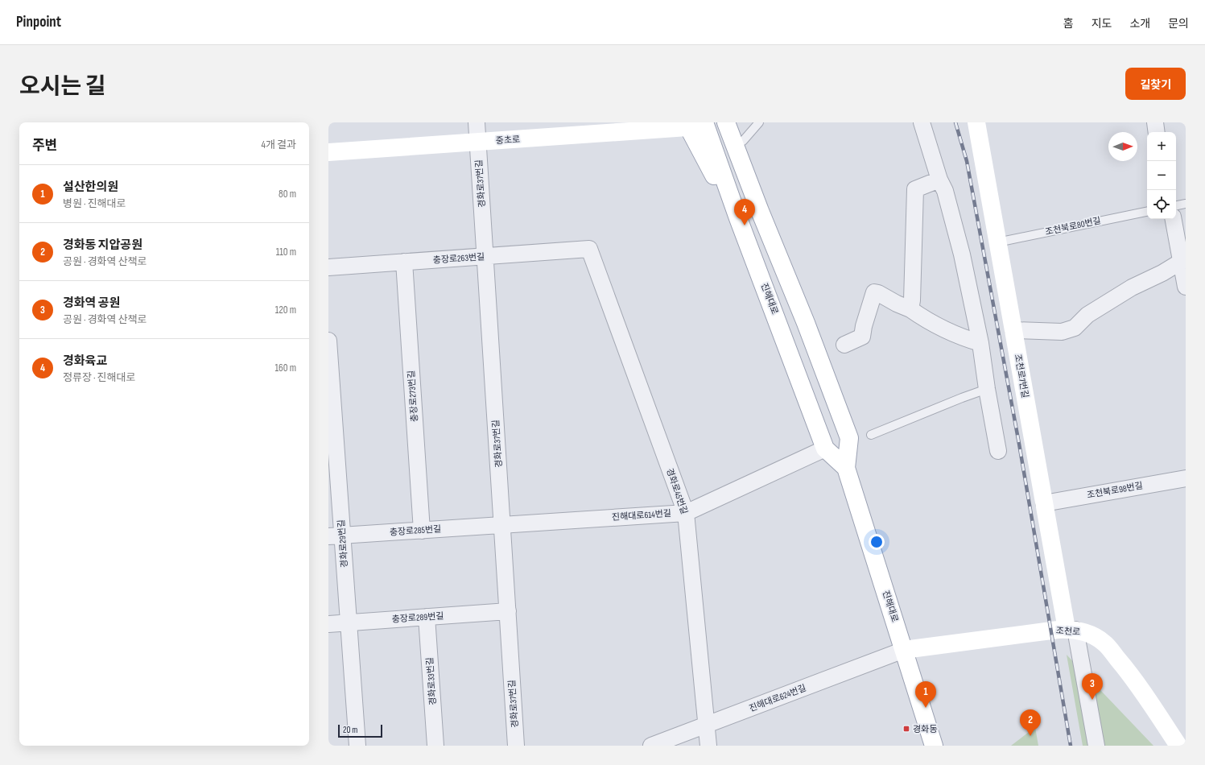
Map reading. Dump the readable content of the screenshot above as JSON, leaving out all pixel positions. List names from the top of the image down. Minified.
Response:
{"streets":{"main road":["중초로","진해대로","조천로7번길","조천로"],"street":["경화로37번길","충장로263번길","충장로273번길","조천북로98번길","경화로45번길","진해대로614번길","충장로285번길","경화로29번길","충장로289번길","경화로33번길","진해대로624번길"],"lane":["조천북로80번길"]},"crossings":[["중초로","경화로37번길"],["경화로37번길","충장로263번길"],["경화로37번길","진해대로614번길"],["경화로37번길","충장로285번길"],["경화로37번길","충장로289번길"],["조천북로80번길","조천로7번길"],["충장로263번길","충장로273번길"],["충장로263번길","경화로45번길"],["진해대로","진해대로614번길"],["진해대로","조천로"],["진해대로","진해대로624번길"],["조천로7번길","조천북로98번길"],["조천로7번길","조천로"],["충장로273번길","충장로285번길"],["경화로45번길","진해대로614번길"],["경화로45번길","진해대로624번길"],["진해대로614번길","충장로285번길"],["충장로285번길","경화로29번길"],["경화로29번길","충장로289번길"],["충장로289번길","경화로33번길"],["조천로","진해대로624번길"]],"places":{"transit":["경화동"]},"scale_bar":"20 m","north":"right","page":{"header":"Pinpoint","nav":["홈","지도","소개","문의"],"title":"오시는 길","buttons":"길찾기","heading":["주변","4개 결과"],"map_buttons":["+","−"],"list":[{"mark":"1","name":"설산한의원","note":"병원 · 진해대로","value":"80 m"},{"mark":"2","name":"경화동 지압공원","note":"공원 · 경화역 산책로","value":"110 m"},{"mark":"3","name":"경화역 공원","note":"공원 · 경화역 산책로","value":"120 m"},{"mark":"4","name":"경화육교","note":"정류장 · 진해대로","value":"160 m"}],"pins":["4","3","1","2"],"scale":"20 m"}}
